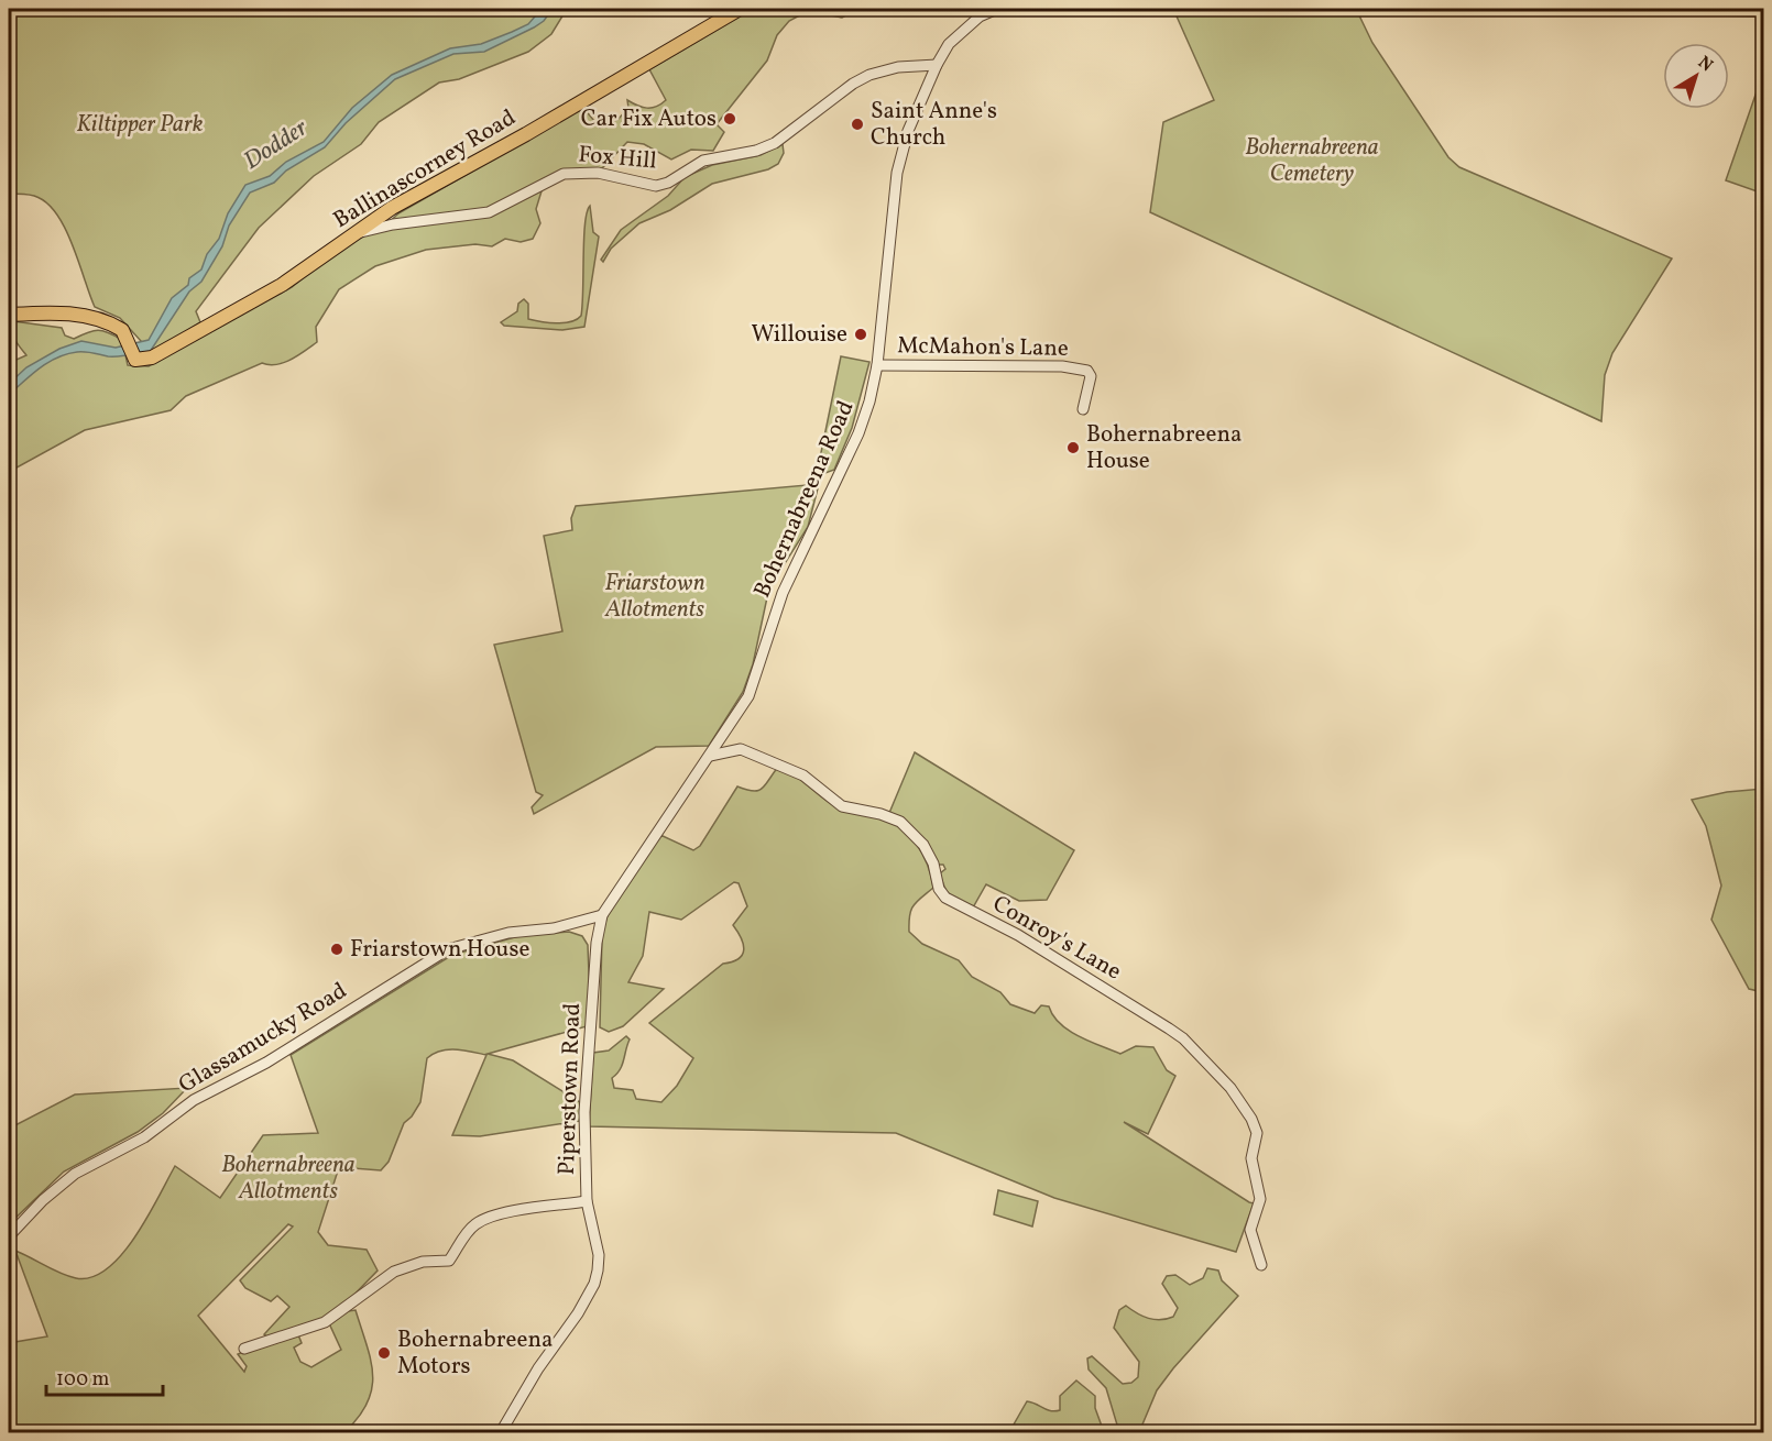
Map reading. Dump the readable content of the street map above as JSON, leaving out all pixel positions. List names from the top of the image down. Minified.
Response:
{"streets":{"main road":["Ballinascorney Road"],"street":["Fox Hill","McMahon's Lane","Bohernabreena Road","Conroy's Lane","Glassamucky Road","Piperstown Road"]},"crossings":[["Fox Hill","Ballinascorney Road"],["Fox Hill","Bohernabreena Road"],["McMahon's Lane","Bohernabreena Road"],["Bohernabreena Road","Conroy's Lane"],["Bohernabreena Road","Glassamucky Road"],["Bohernabreena Road","Piperstown Road"],["Glassamucky Road","Piperstown Road"]],"water":["Dodder"],"parks":["Kiltipper Park","Bohernabreena Cemetery","Friarstown Allotments","Bohernabreena Allotments"],"places":["Car Fix Autos","Saint Anne's Church","Willouise","Bohernabreena House","Friarstown House","Bohernabreena Motors"],"scale_bar":"100 m","north":"top right"}
